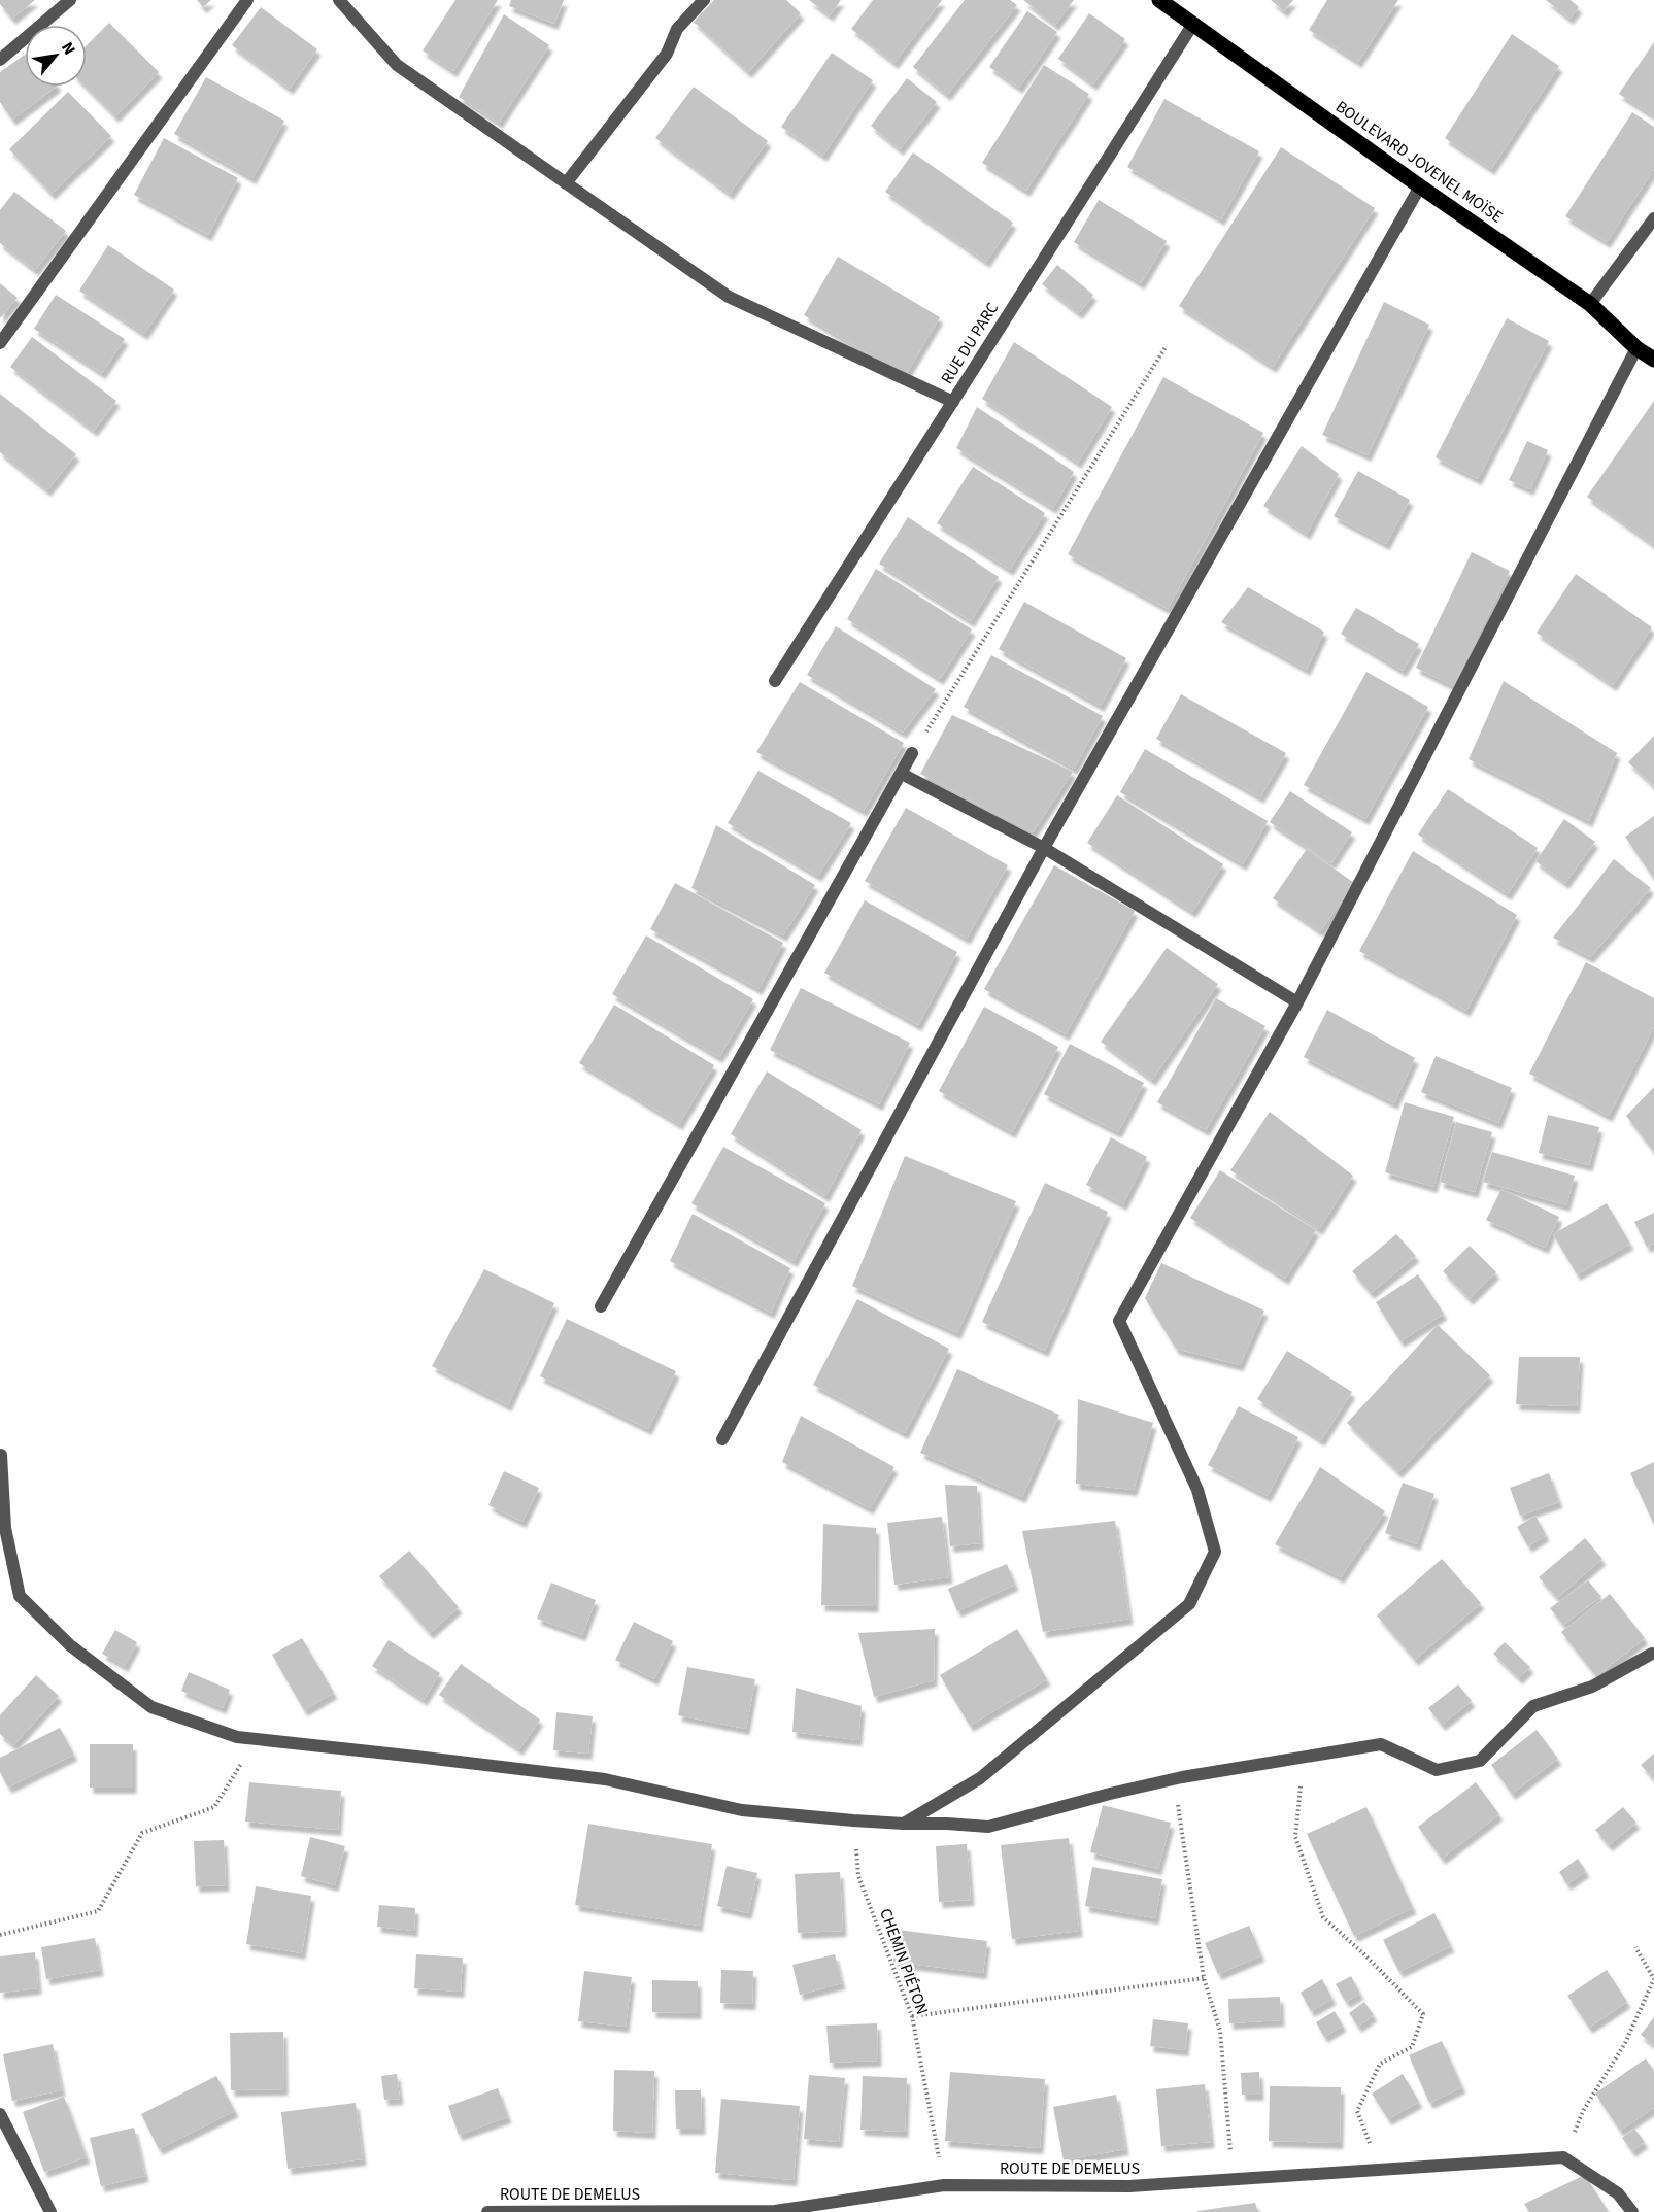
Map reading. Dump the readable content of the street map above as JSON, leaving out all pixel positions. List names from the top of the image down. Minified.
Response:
{"streets":{"main road":["BOULEVARD JOVENEL MOÏSE"],"street":["RUE DU PARC","ROUTE DE DEMELUS"],"path":["CHEMIN PIÉTON"]},"crossings":[["BOULEVARD JOVENEL MOÏSE","RUE DU PARC"],["CHEMIN PIÉTON","ROUTE DE DEMELUS"]],"north":"top right"}
